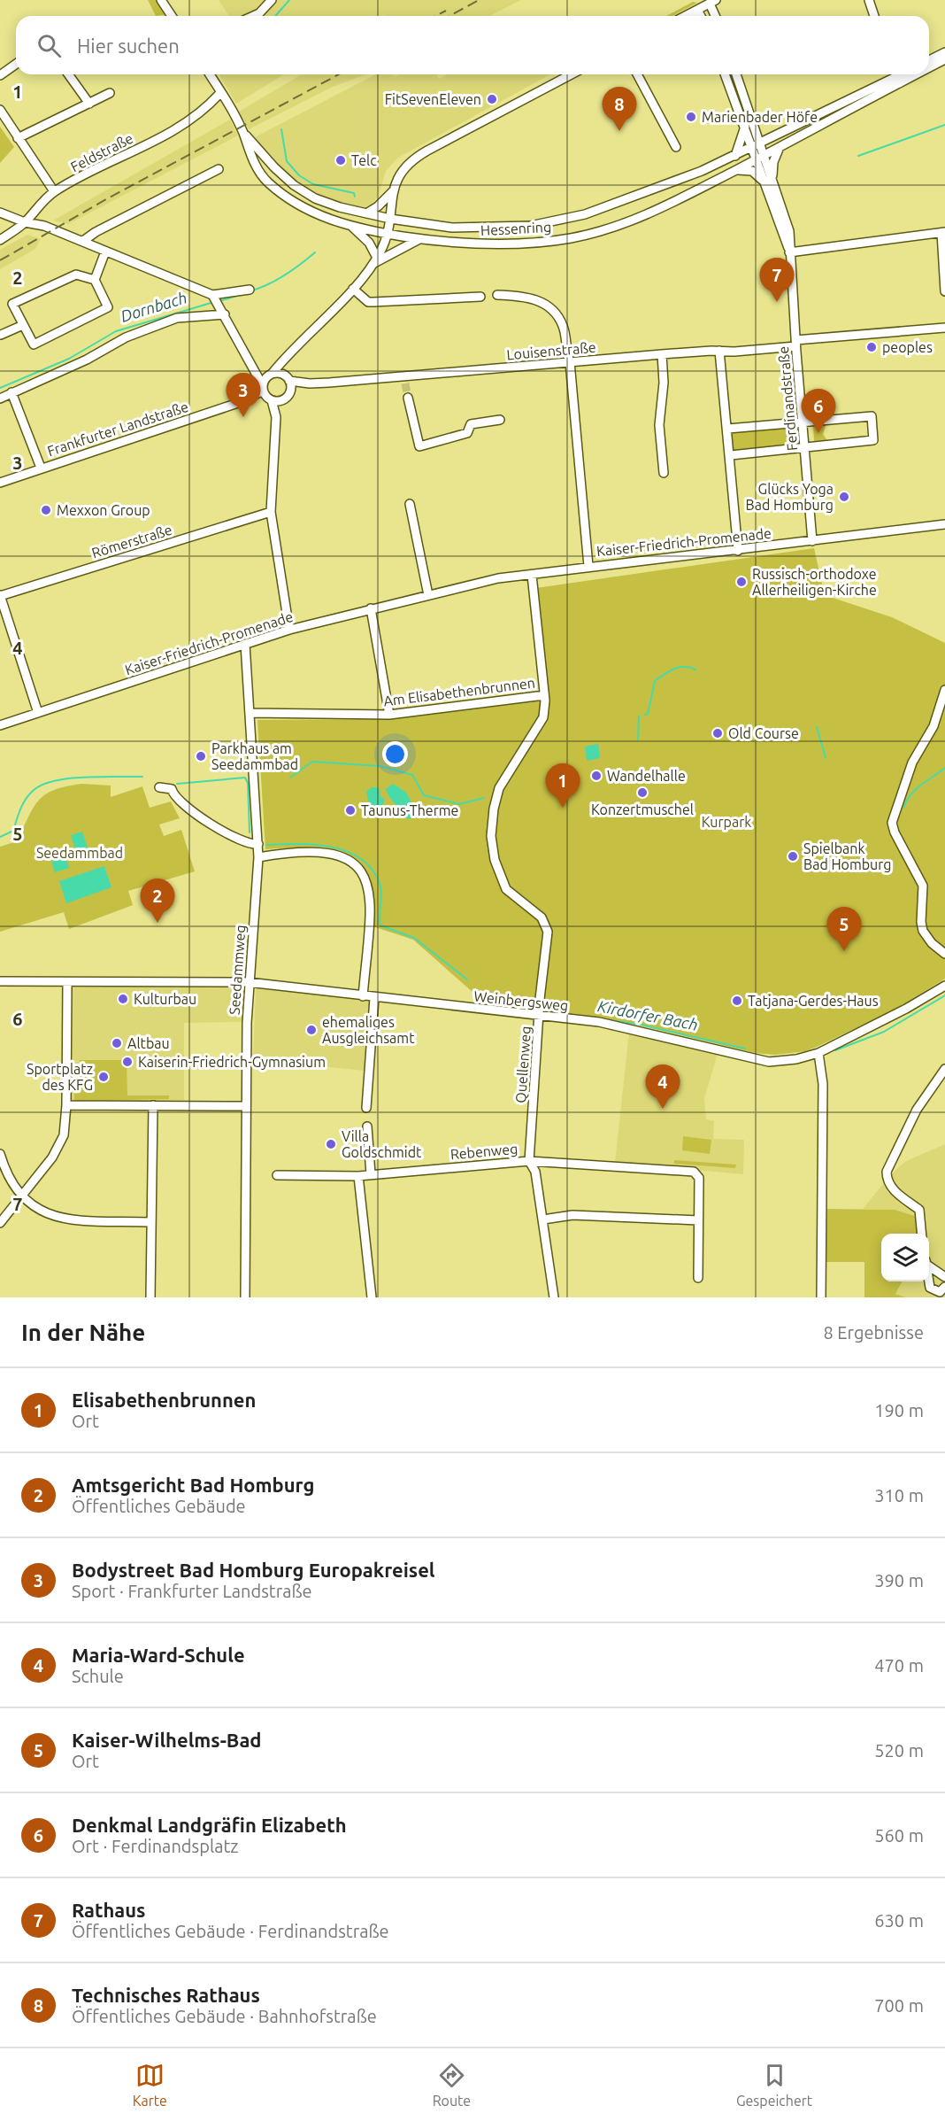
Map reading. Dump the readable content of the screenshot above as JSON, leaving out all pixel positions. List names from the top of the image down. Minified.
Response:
{"streets":{"street":["Feldstraße","Hessenring","Louisenstraße","Ferdinandstraße","Frankfurter Landstraße","Römerstraße","Kaiser-Friedrich-Promenade","Am Elisabethenbrunnen","Seedammweg","Weinbergsweg","Quellenweg","Rebenweg"]},"crossings":[["Hessenring","Ferdinandstraße"],["Louisenstraße","Ferdinandstraße"],["Louisenstraße","Frankfurter Landstraße"],["Ferdinandstraße","Kaiser-Friedrich-Promenade"],["Kaiser-Friedrich-Promenade","Seedammweg"],["Kaiser-Friedrich-Promenade","Quellenweg"],["Am Elisabethenbrunnen","Seedammweg"],["Am Elisabethenbrunnen","Quellenweg"],["Seedammweg","Weinbergsweg"],["Weinbergsweg","Quellenweg"],["Quellenweg","Rebenweg"]],"water":["Dornbach","Kirdorfer Bach"],"parks":["Kurpark","Seedammbad"],"places":["FitSevenEleven","Marienbader Höfe","Telc","peoples","Glücks Yoga Bad Homburg","Mexxon Group","Russisch-orthodoxe Allerheiligen-Kirche","Old Course","Parkhaus am Seedammbad","Wandelhalle","Konzertmuschel","Taunus-Therme","Spielbank Bad Homburg","Kulturbau","Tatjana-Gerdes-Haus","ehemaliges Ausgleichsamt","Altbau","Kaiserin-Friedrich-Gymnasium","Sportplatz des KFG","Villa Goldschmidt"],"page":{"search":"Hier suchen","pins":["8","7","3","6","1","2","5","4"],"heading":["In der Nähe","8 Ergebnisse"],"list":[{"mark":"1","name":"Elisabethenbrunnen","note":"Ort","value":"190 m"},{"mark":"2","name":"Amtsgericht Bad Homburg","note":"Öffentliches Gebäude","value":"310 m"},{"mark":"3","name":"Bodystreet Bad Homburg Europakreisel","note":"Sport · Frankfurter Landstraße","value":"390 m"},{"mark":"4","name":"Maria-Ward-Schule","note":"Schule","value":"470 m"},{"mark":"5","name":"Kaiser-Wilhelms-Bad","note":"Ort","value":"520 m"},{"mark":"6","name":"Denkmal Landgräfin Elizabeth","note":"Ort · Ferdinandsplatz","value":"560 m"},{"mark":"7","name":"Rathaus","note":"Öffentliches Gebäude · Ferdinandstraße","value":"630 m"},{"mark":"8","name":"Technisches Rathaus","note":"Öffentliches Gebäude · Bahnhofstraße","value":"700 m"}],"nav":["Karte","Route","Gespeichert"]},"grid":{"rows":["1","2","3","4","5","6","7"]}}
